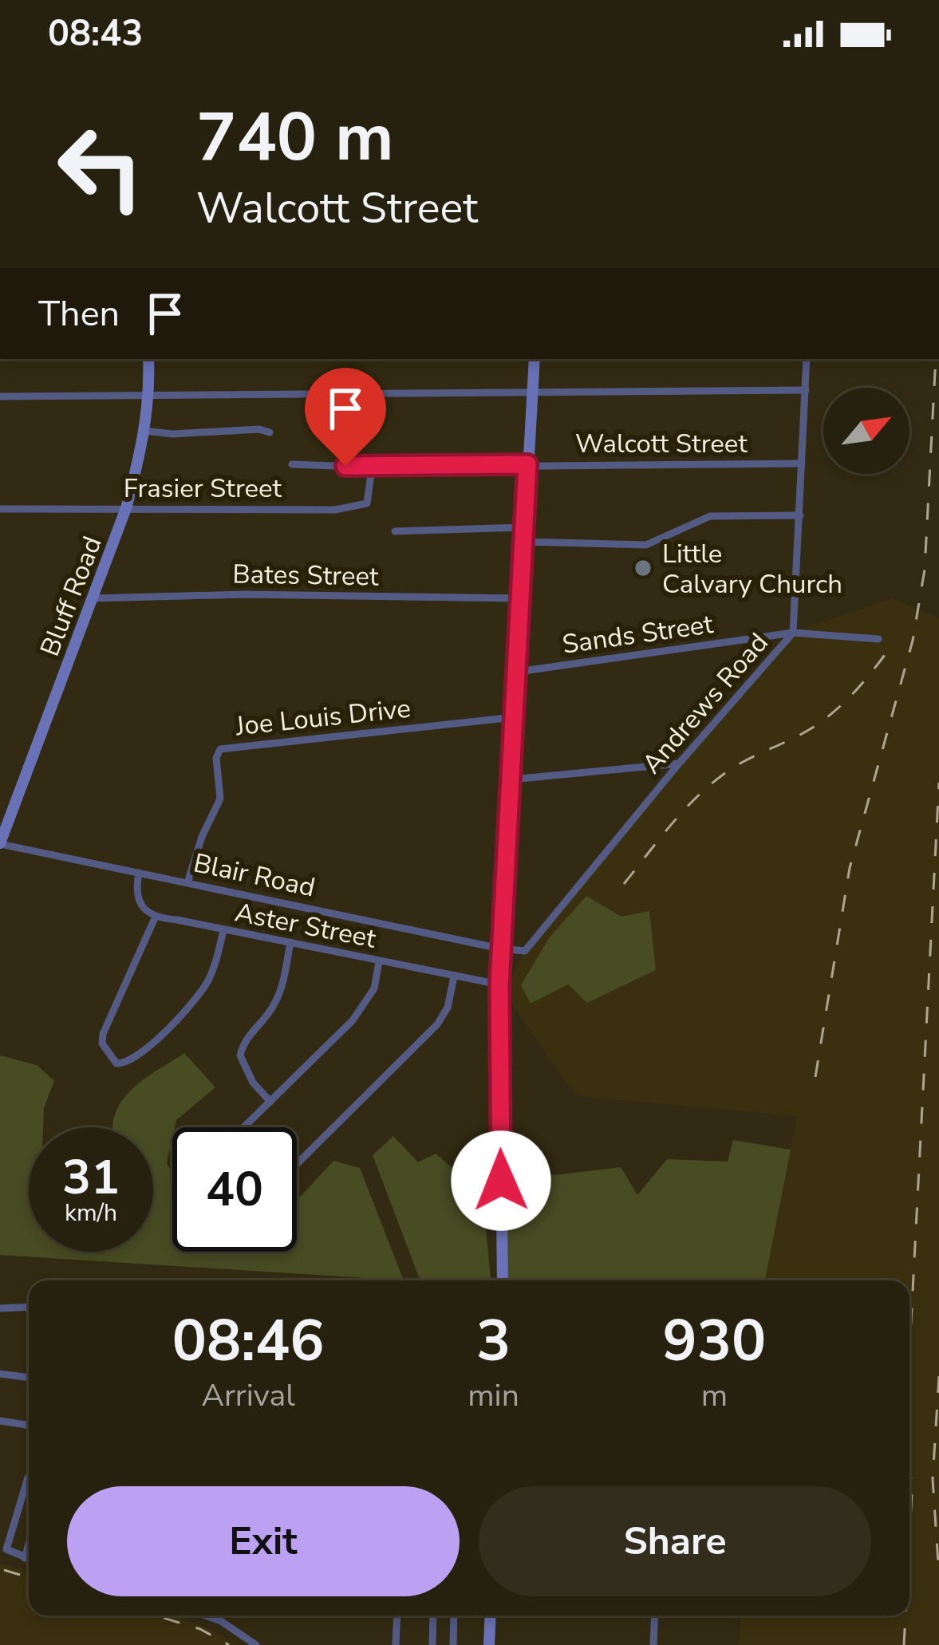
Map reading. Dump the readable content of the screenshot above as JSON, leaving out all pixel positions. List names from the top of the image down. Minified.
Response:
{"streets":{"street":["Walcott Street","Frasier Street","Bates Street","Bluff Road","Sands Street","Andrews Road","Joe Louis Drive","Blair Road","Aster Street"]},"crossings":[["Walcott Street","Frasier Street"],["Walcott Street","Andrews Road"],["Frasier Street","Bluff Road"],["Bates Street","Bluff Road"],["Bluff Road","Blair Road"],["Sands Street","Andrews Road"],["Andrews Road","Blair Road"],["Joe Louis Drive","Blair Road"]],"places":["Little Calvary Church"],"north":"top right","page":{"status":"08:43","turn":["740 m","Walcott Street"],"then":"Then","speed":"31 km/h","limit":"40","eta":["08:46","Arrival","3","min","930","m"],"buttons":["Exit","Share"]}}
